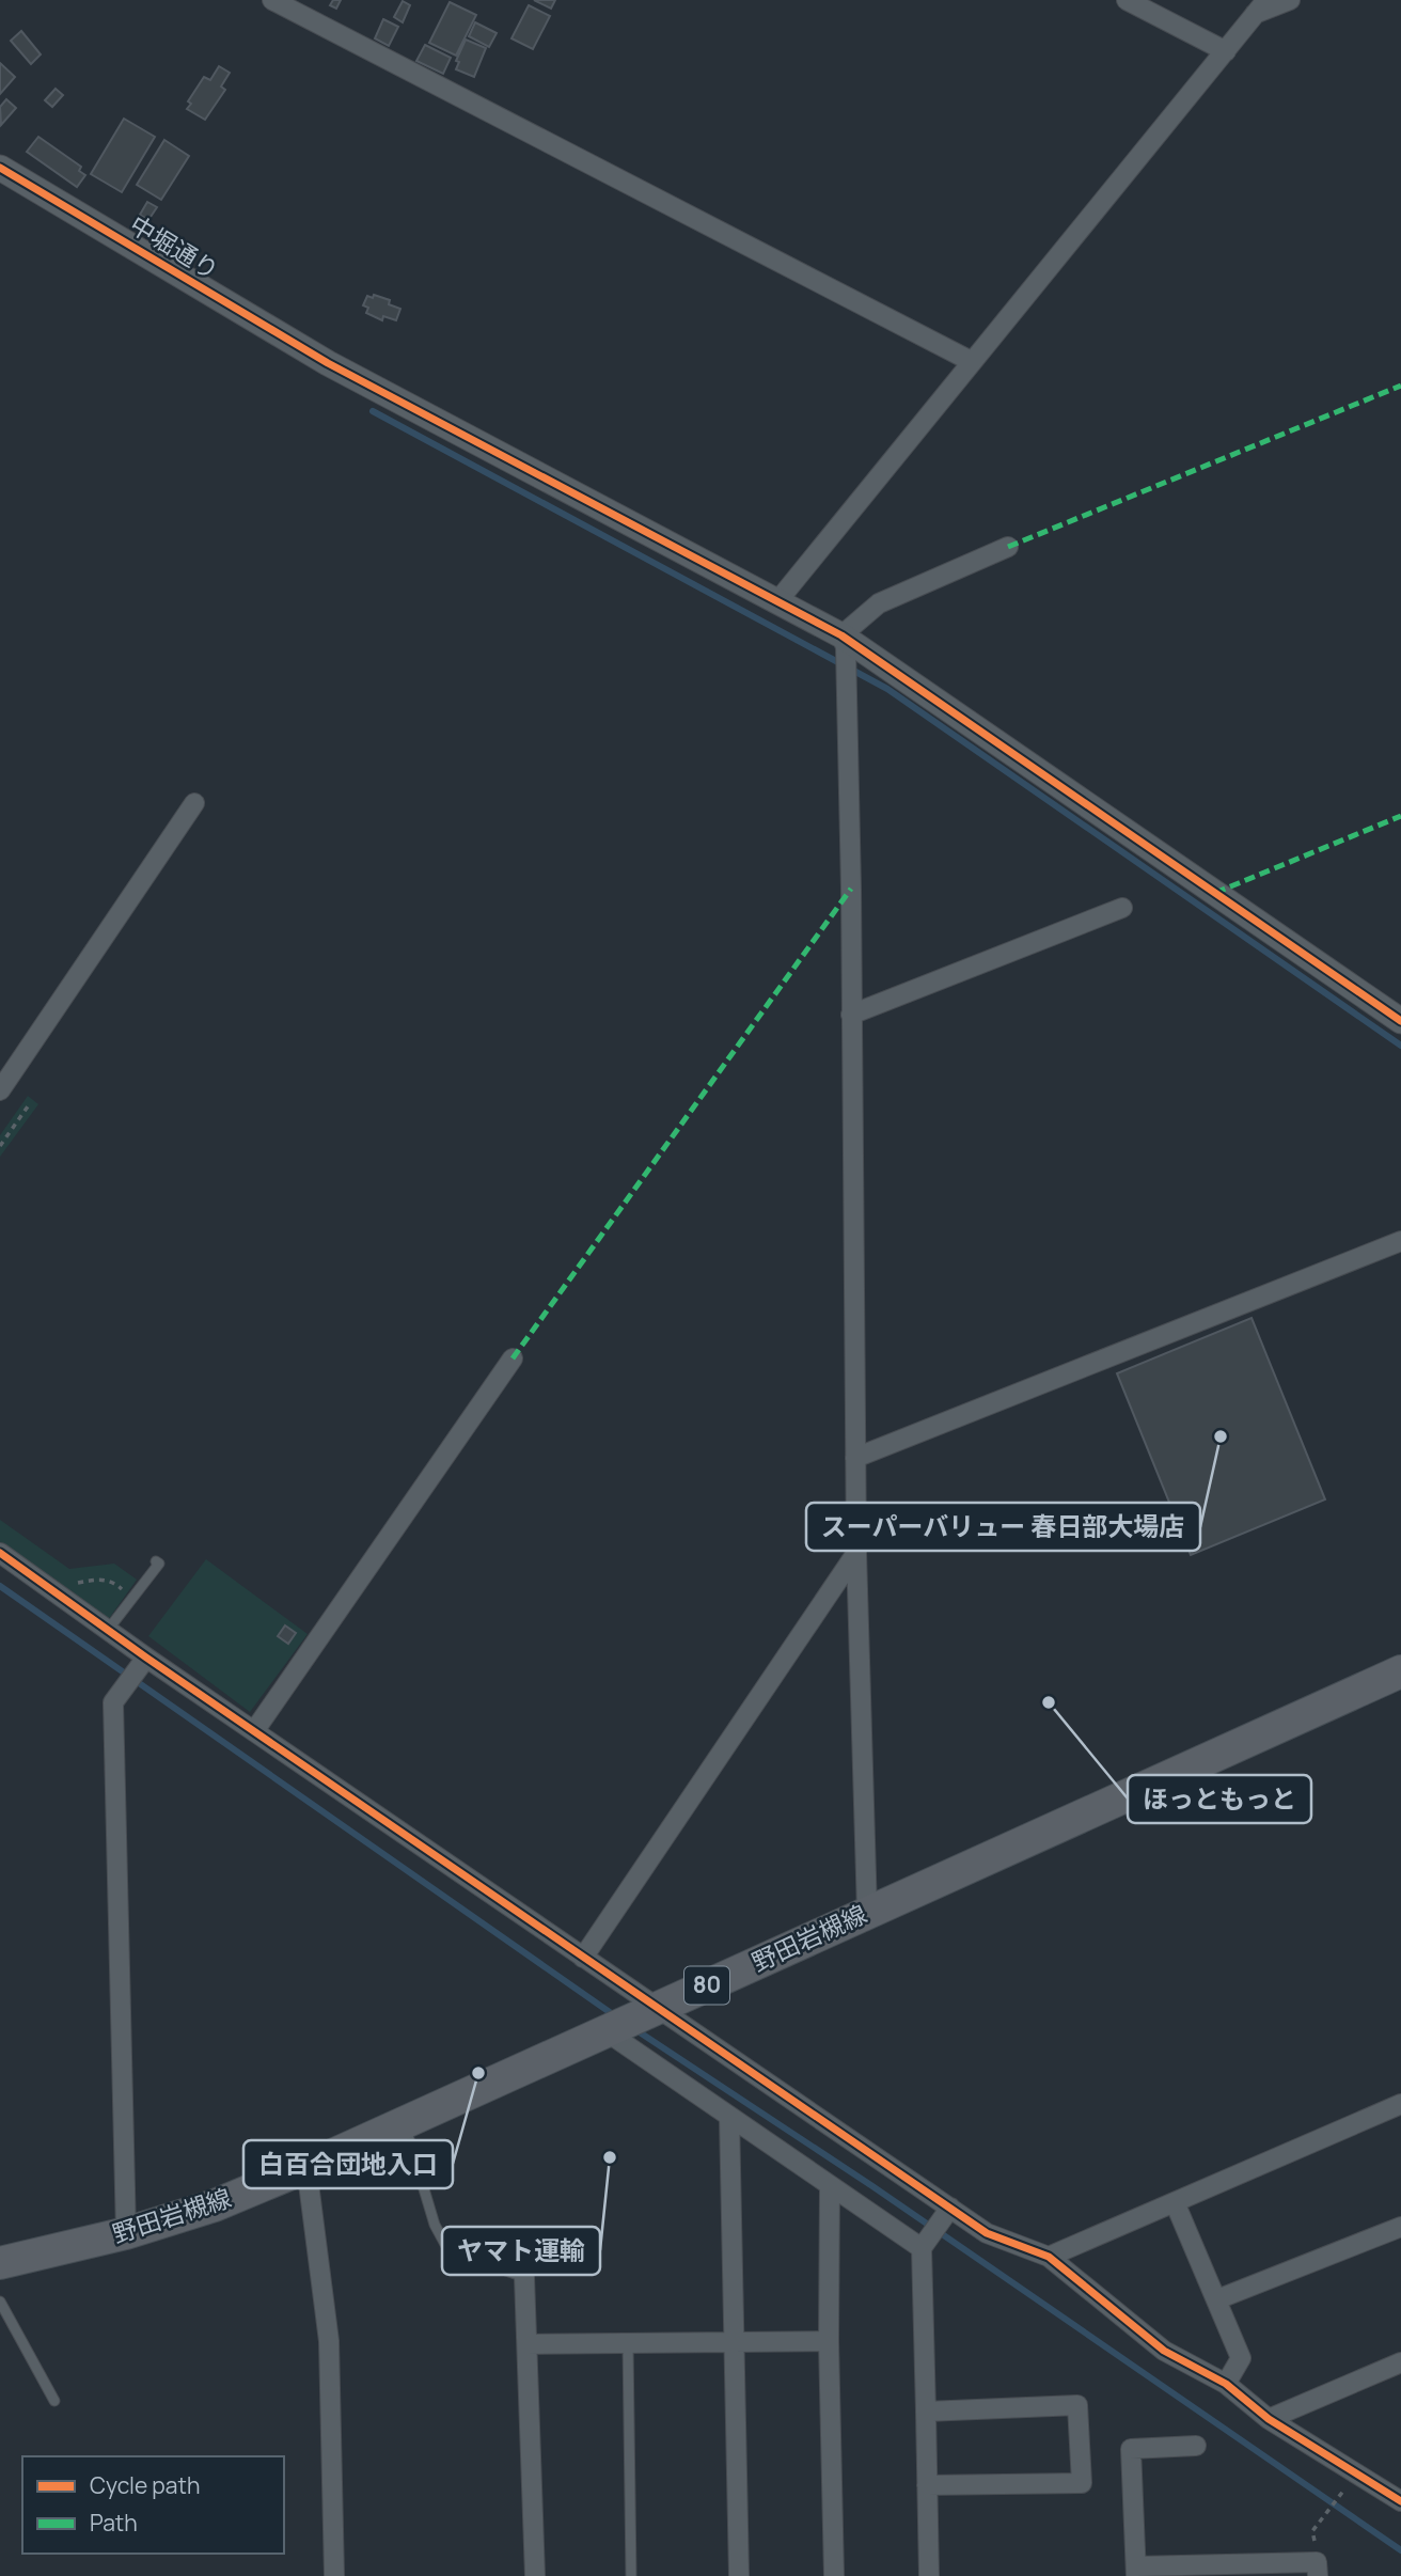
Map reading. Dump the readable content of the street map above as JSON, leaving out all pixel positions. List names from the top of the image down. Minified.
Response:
{"streets":{"main road":["野田岩槻線","80"],"street":["中堀通り"]},"places":["スーパーバリュー 春日部大場店","ほっともっと","白百合団地入口","ヤマト運輸"],"legend":["Cycle path","Path"]}
